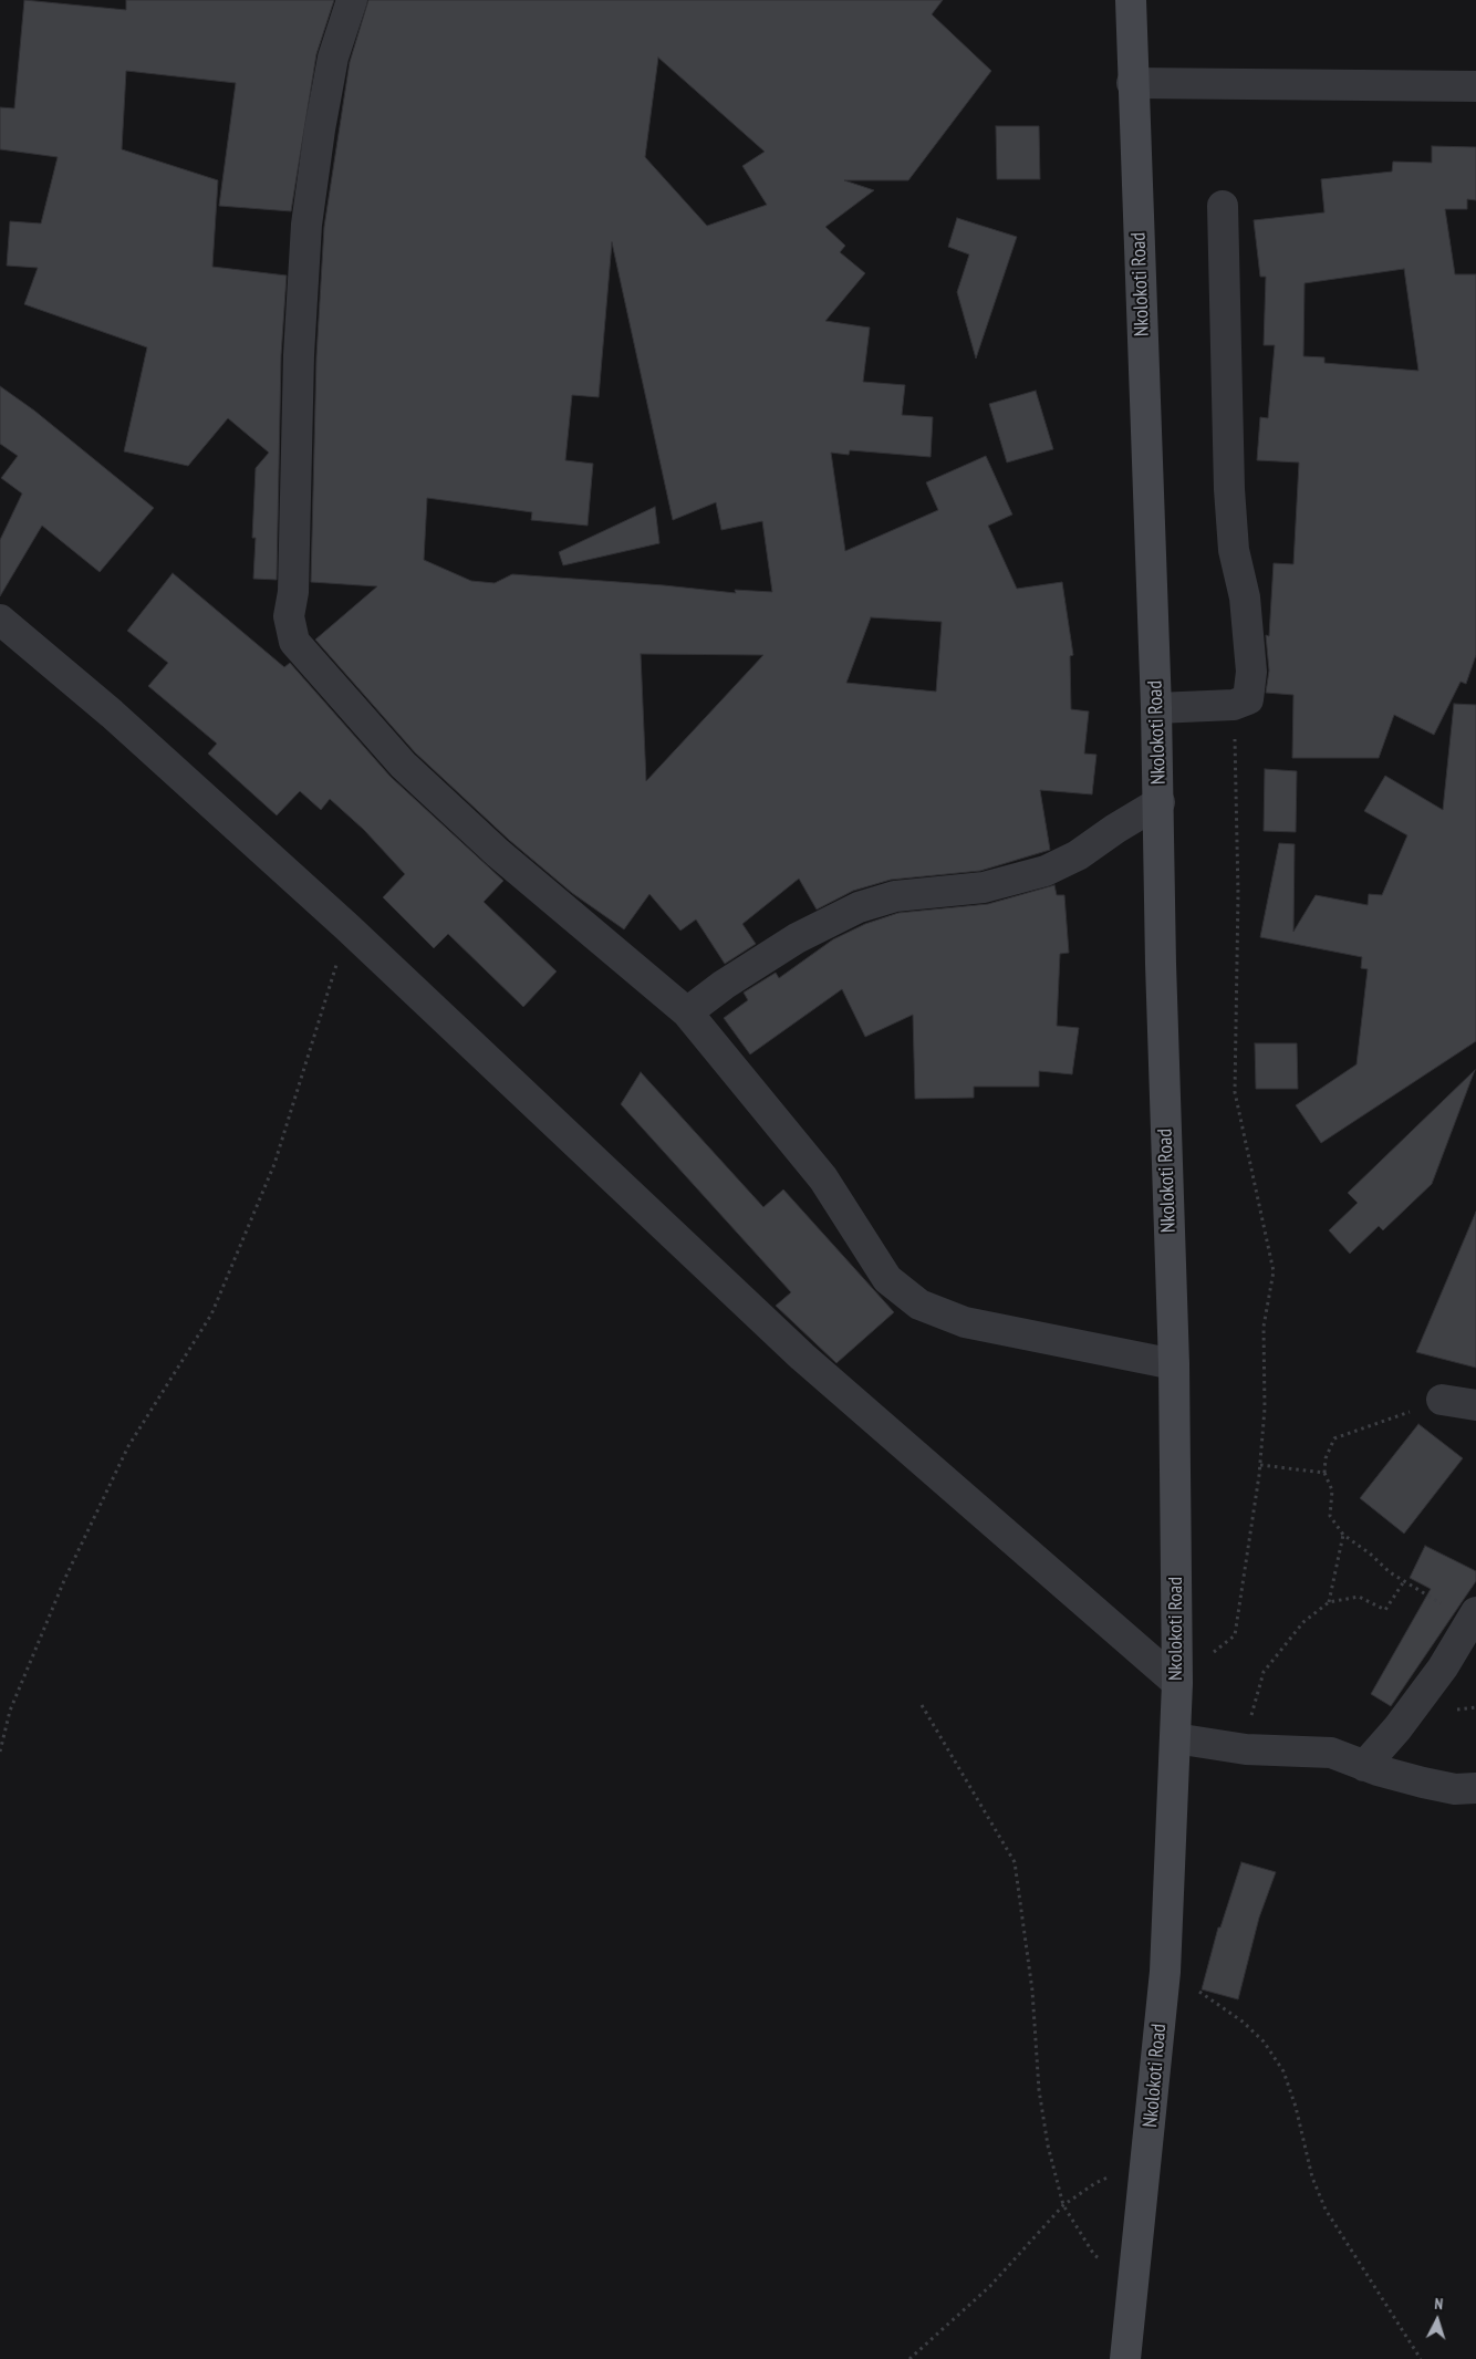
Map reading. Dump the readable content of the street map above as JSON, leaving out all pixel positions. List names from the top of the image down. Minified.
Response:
{"streets":{"main road":["Nkolokoti Road"]},"north":"top"}
